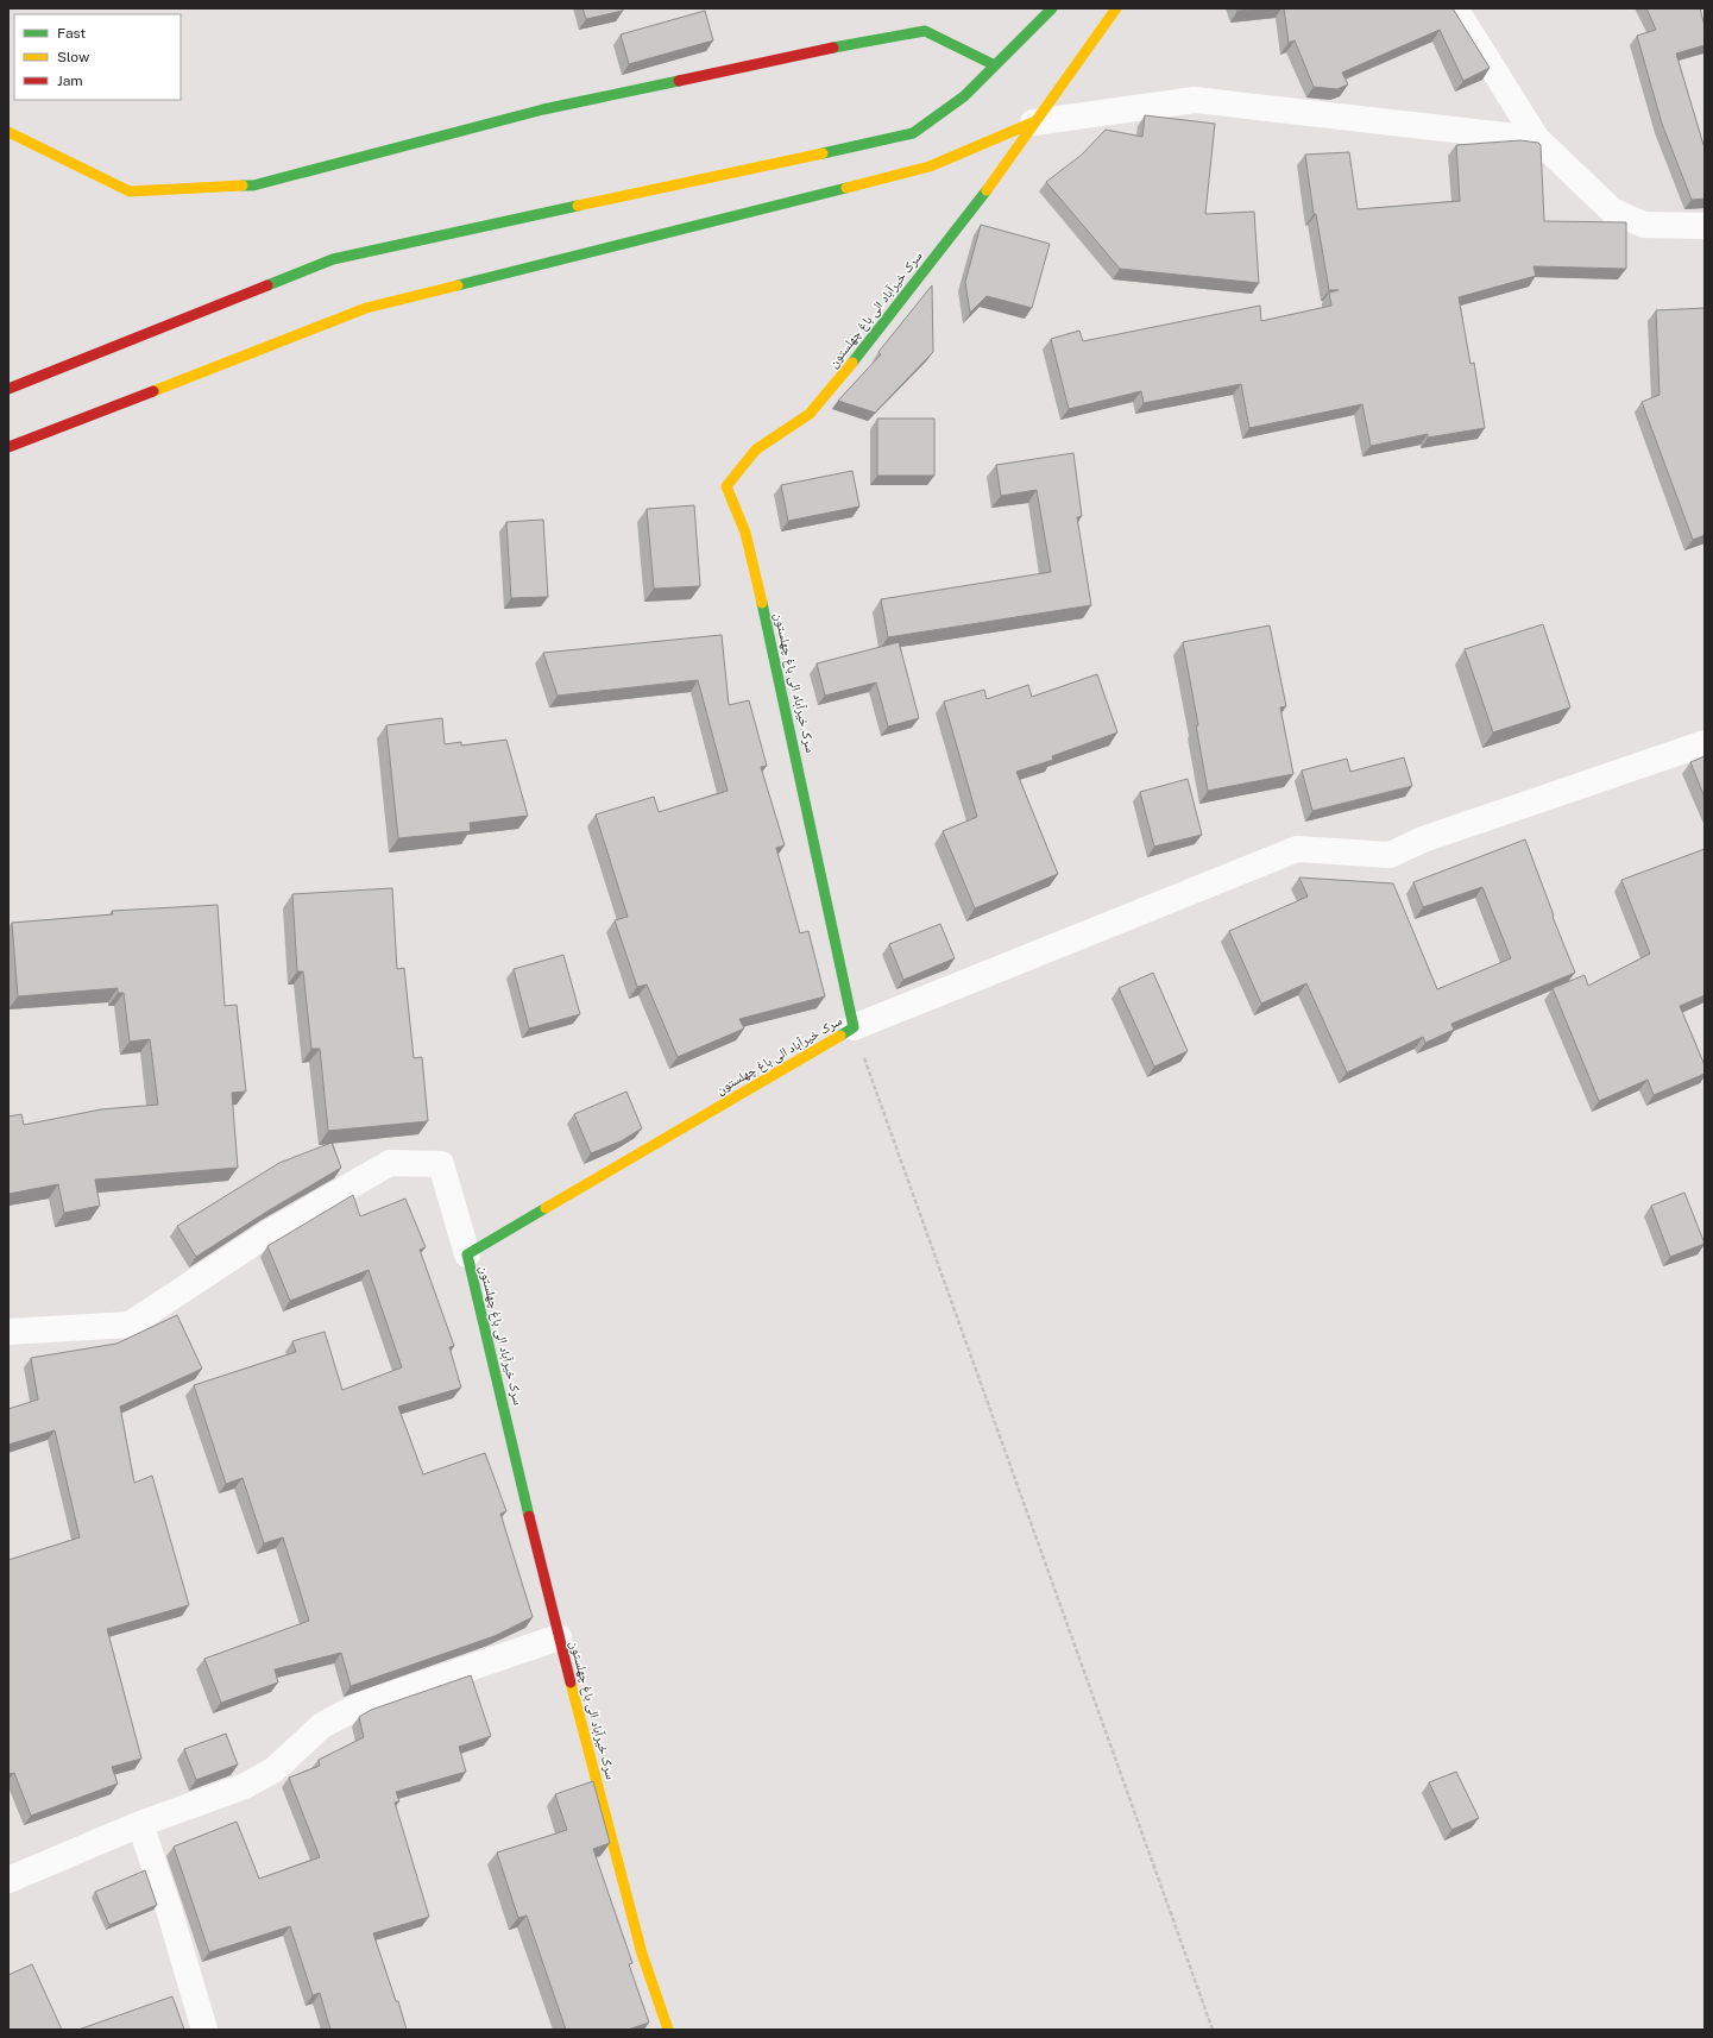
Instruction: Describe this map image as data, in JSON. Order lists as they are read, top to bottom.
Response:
{
  "streets": {
    "street": ["سرک خیرآباد الی باغ چهلستون"]
  },
  "legend": ["Fast", "Slow", "Jam"]
}
